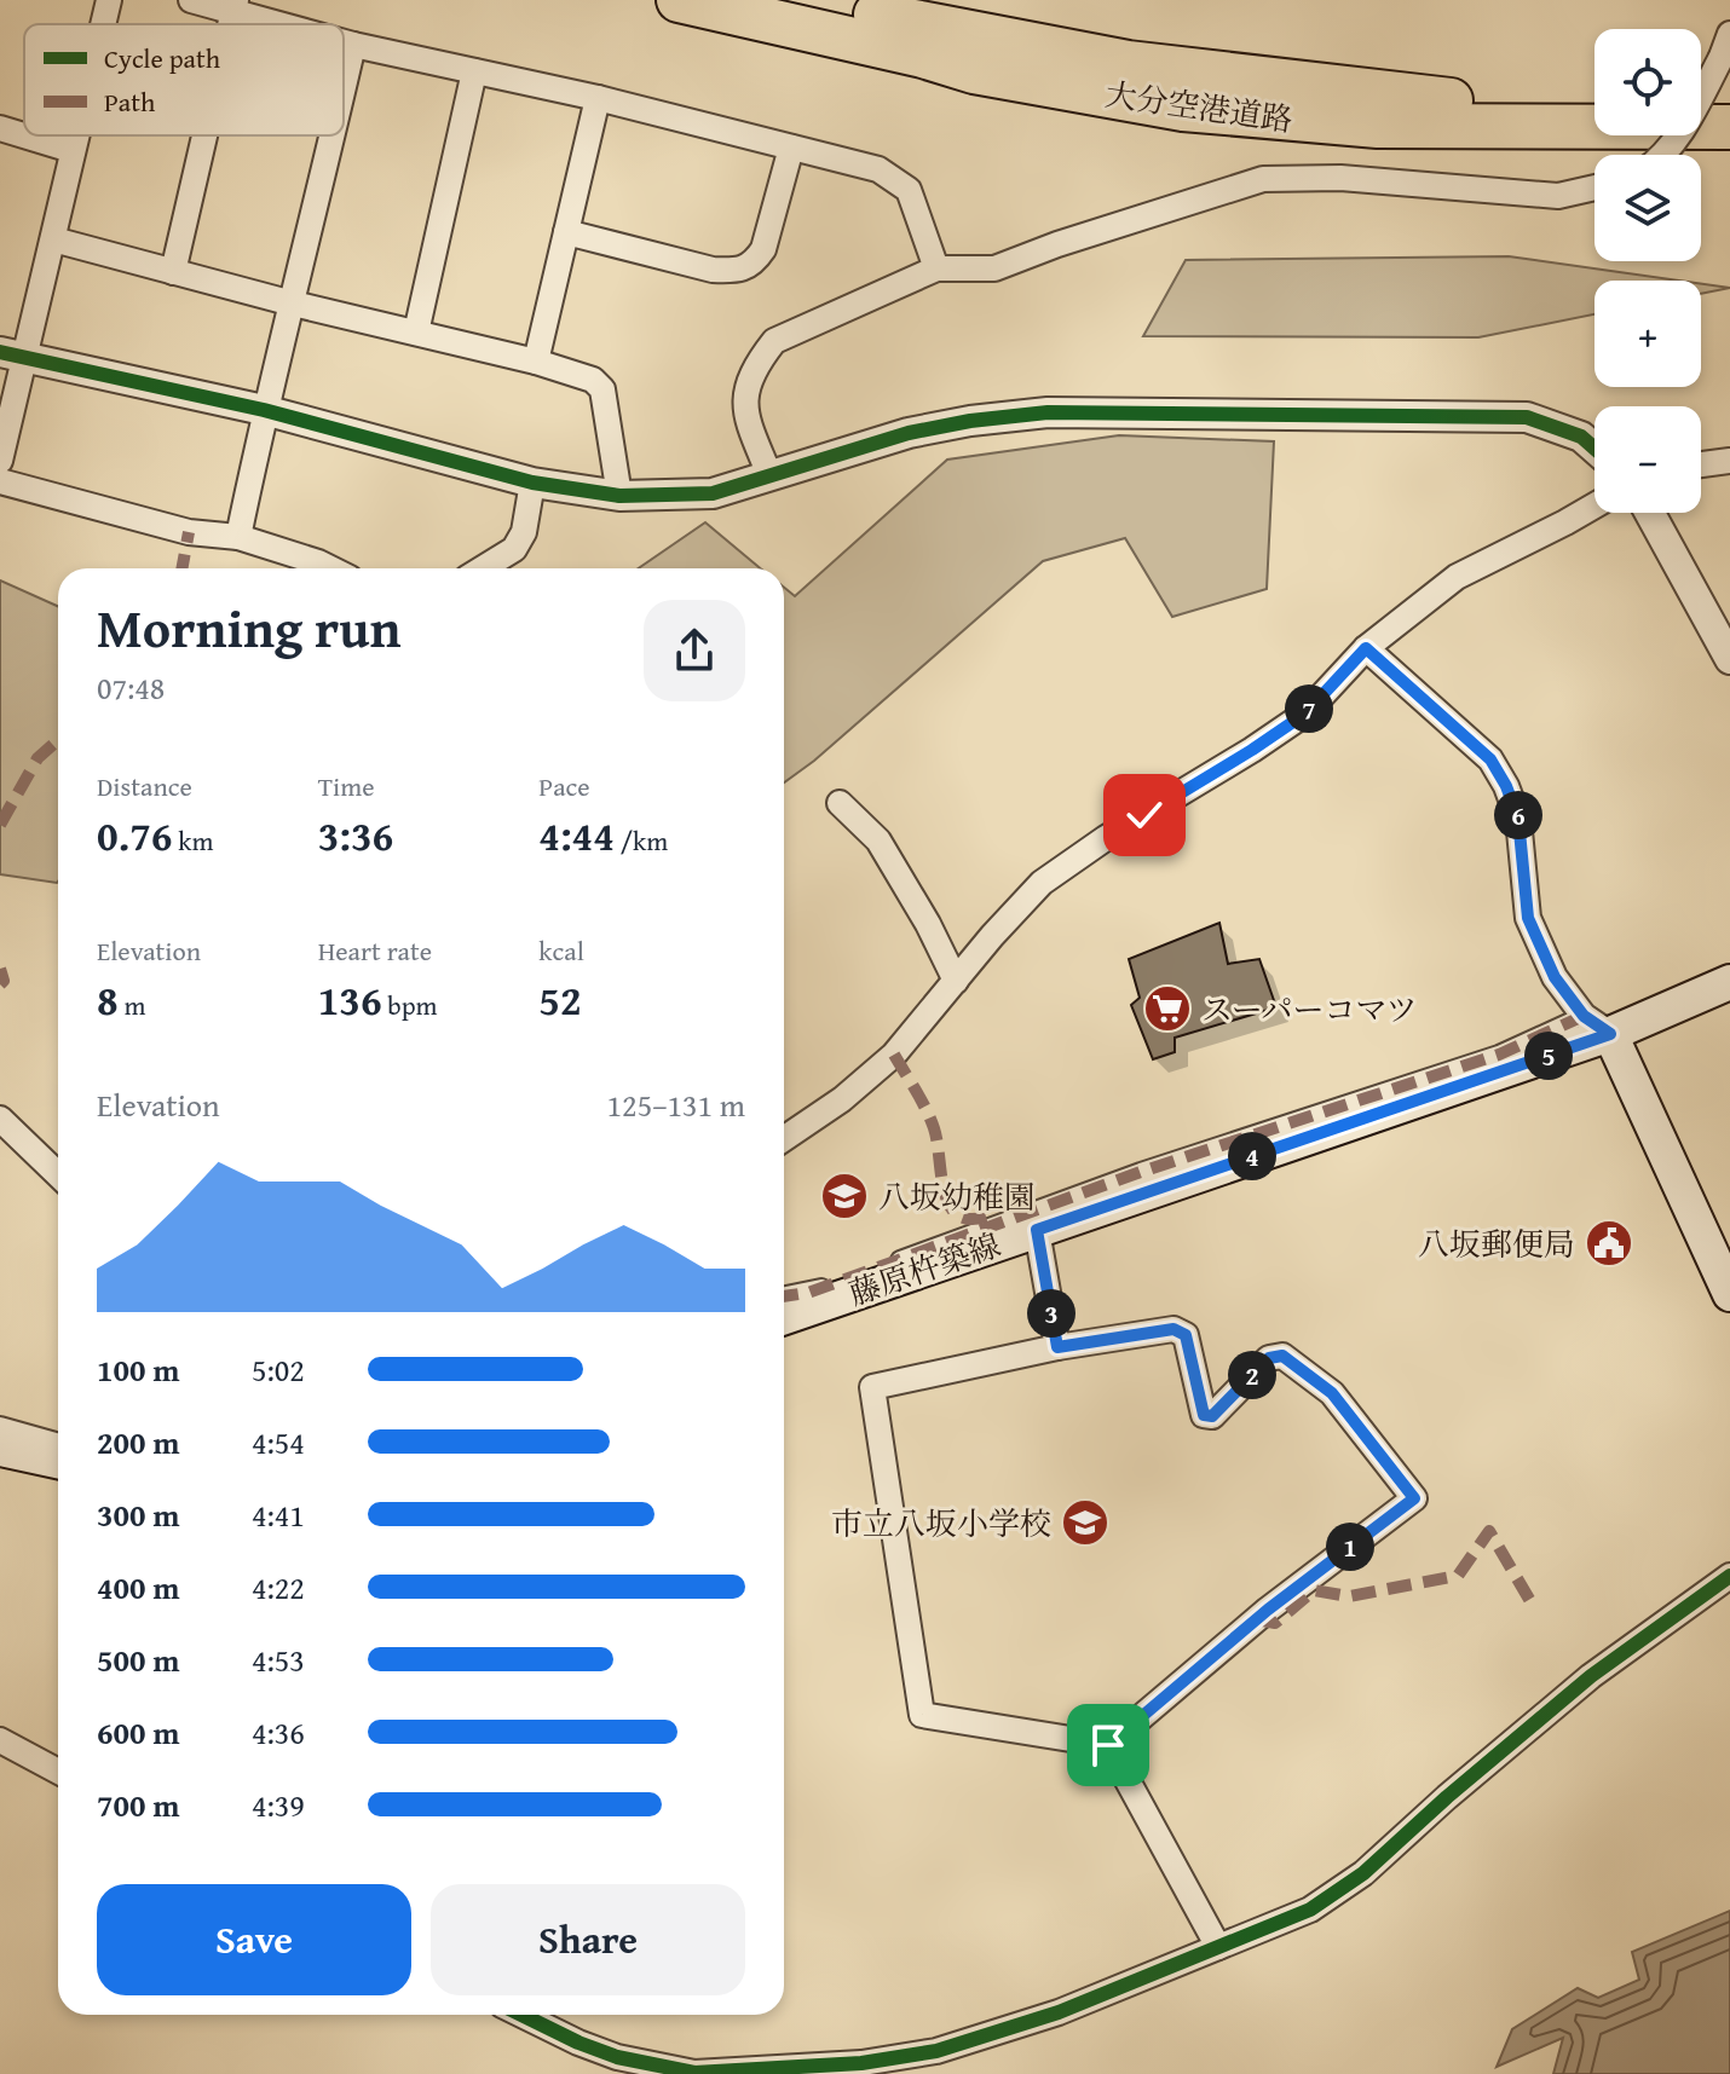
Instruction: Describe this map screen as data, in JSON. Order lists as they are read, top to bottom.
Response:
{
  "streets": {
    "highway": ["大分空港道路"],
    "main road": ["藤原杵築線"]
  },
  "places": {
    "supermarket": ["スーパーコマツ"],
    "school or university": ["八坂幼稚園", "市立八坂小学校"],
    "public building": ["八坂郵便局"]
  },
  "legend": ["Cycle path", "Path"],
  "page": {
    "map_buttons": ["+", "−"],
    "heading": ["Morning run", "07:48"],
    "pins": [
      "7",
      "6",
      "5",
      "4",
      "3",
      "2",
      "1"
    ],
    "stats": [
      ["Distance", "0.76 km"],
      ["Time", "3:36"],
      ["Pace", "4:44 /km"],
      ["Elevation", "8 m"],
      ["Heart rate", "136 bpm"],
      ["kcal", "52"]
    ],
    "chart": ["Elevation", "125–131 m"],
    "list": [
      {
        "name": "100 m",
        "note": "5:02"
      },
      {
        "name": "200 m",
        "note": "4:54"
      },
      {
        "name": "300 m",
        "note": "4:41"
      },
      {
        "name": "400 m",
        "note": "4:22"
      },
      {
        "name": "500 m",
        "note": "4:53"
      },
      {
        "name": "600 m",
        "note": "4:36"
      },
      {
        "name": "700 m",
        "note": "4:39"
      }
    ],
    "buttons": ["Save", "Share"]
  }
}
